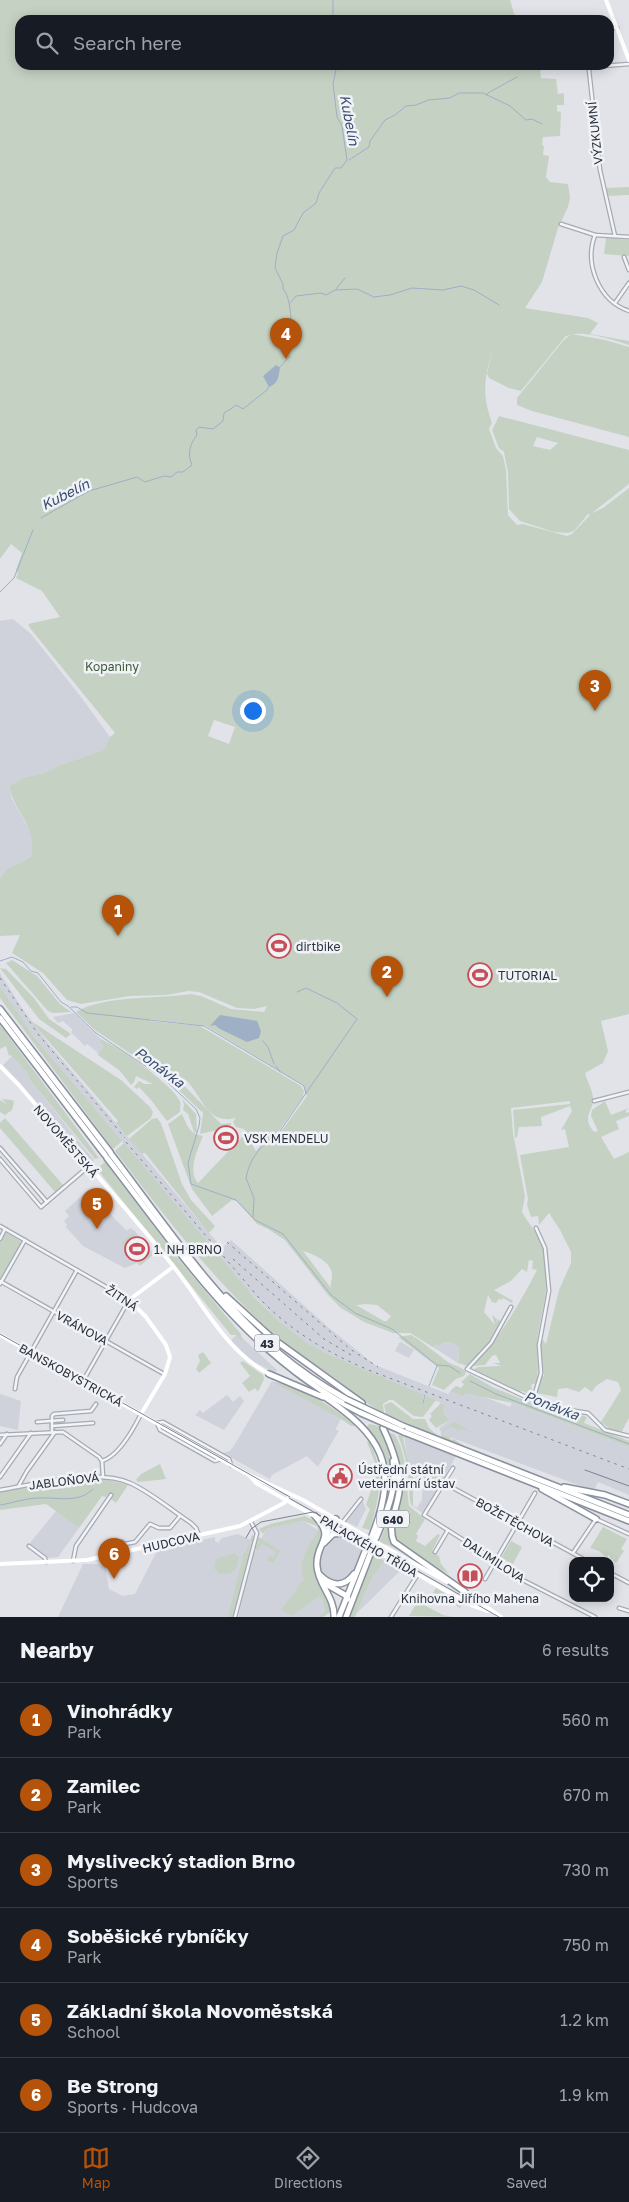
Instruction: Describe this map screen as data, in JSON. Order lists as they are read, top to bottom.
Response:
{
  "streets": {
    "highway": ["43", "640"],
    "street": [
      "VÝZKUMNÍ",
      "NOVOMĚSTSKÁ",
      "ŽITNÁ",
      "VRÁNOVA",
      "BANSKOBYSTRICKÁ",
      "JABLOŇOVÁ",
      "BOŽETĚCHOVA",
      "HUDCOVA",
      "PALACKÉHO TŘÍDA",
      "DALIMILOVA"
    ]
  },
  "crossings": [
    ["ŽITNÁ", "VRÁNOVA"],
    ["ŽITNÁ", "BANSKOBYSTRICKÁ"],
    ["43", "640"],
    ["BANSKOBYSTRICKÁ", "PALACKÉHO TŘÍDA"],
    ["JABLOŇOVÁ", "HUDCOVA"],
    ["640", "PALACKÉHO TŘÍDA"],
    ["BOŽETĚCHOVA", "DALIMILOVA"],
    ["HUDCOVA", "PALACKÉHO TŘÍDA"]
  ],
  "water": ["Kubelín", "Ponávka"],
  "parks": ["Kopaniny"],
  "places": {
    "sports": [
      "dirtbike",
      "TUTORIAL",
      "VSK MENDELU",
      "1. NH BRNO"
    ],
    "public building": ["Ústřední státní veterinární ústav"],
    "library": ["Knihovna Jiřího Mahena"]
  },
  "page": {
    "search": "Search here",
    "pins": [
      "4",
      "3",
      "1",
      "2",
      "5",
      "6"
    ],
    "heading": ["Nearby", "6 results"],
    "list": [
      {
        "mark": "1",
        "name": "Vinohrádky",
        "note": "Park",
        "value": "560 m"
      },
      {
        "mark": "2",
        "name": "Zamilec",
        "note": "Park",
        "value": "670 m"
      },
      {
        "mark": "3",
        "name": "Myslivecký stadion Brno",
        "note": "Sports",
        "value": "730 m"
      },
      {
        "mark": "4",
        "name": "Soběšické rybníčky",
        "note": "Park",
        "value": "750 m"
      },
      {
        "mark": "5",
        "name": "Základní škola Novoměstská",
        "note": "School",
        "value": "1.2 km"
      },
      {
        "mark": "6",
        "name": "Be Strong",
        "note": "Sports · Hudcova",
        "value": "1.9 km"
      }
    ],
    "nav": ["Map", "Directions", "Saved"]
  }
}
